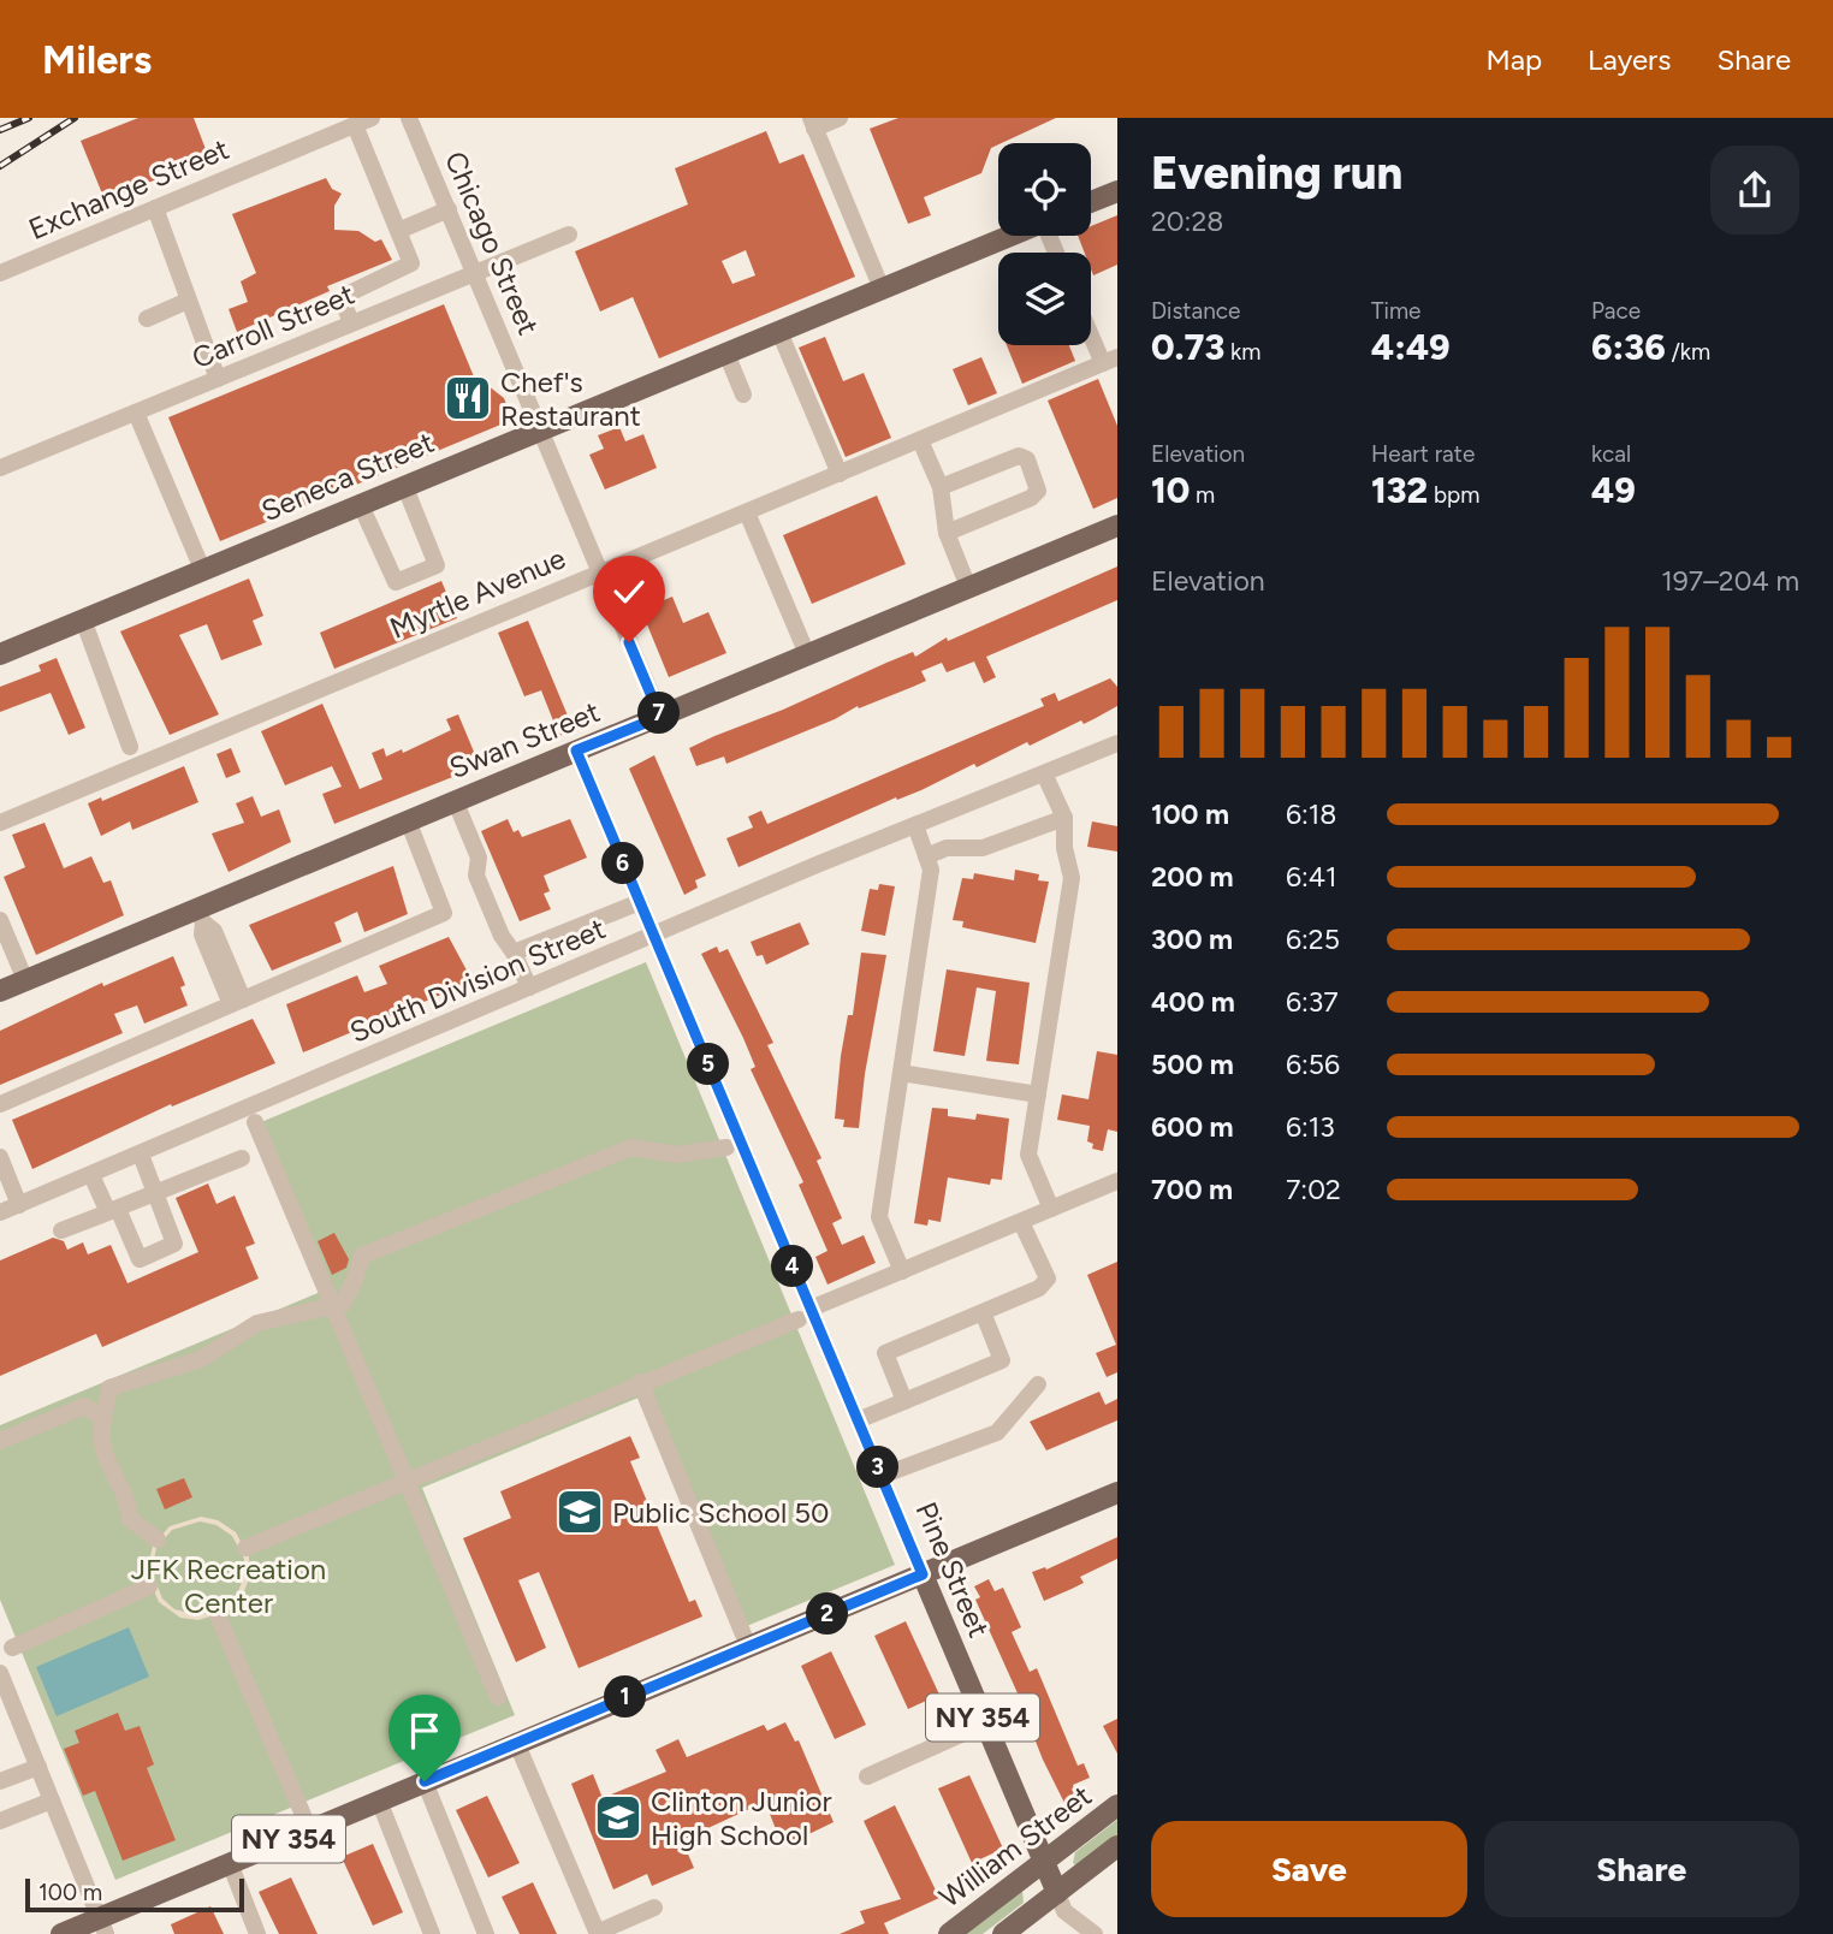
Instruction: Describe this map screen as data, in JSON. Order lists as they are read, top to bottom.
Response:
{
  "streets": {
    "main road": [
      "Seneca Street",
      "Swan Street",
      "Pine Street",
      "NY 354",
      "William Street"
    ],
    "street": [
      "Exchange Street",
      "Chicago Street",
      "Carroll Street",
      "Myrtle Avenue",
      "South Division Street"
    ]
  },
  "crossings": [
    ["Chicago Street", "Carroll Street"],
    ["Chicago Street", "Seneca Street"],
    ["Chicago Street", "Myrtle Avenue"],
    ["Chicago Street", "Swan Street"],
    ["Swan Street", "Pine Street"],
    ["South Division Street", "Pine Street"],
    ["Pine Street", "NY 354"],
    ["Pine Street", "William Street"]
  ],
  "parks": ["JFK Recreation Center"],
  "places": {
    "restaurant": ["Chef's Restaurant"],
    "school or university": ["Public School 50", "Clinton Junior High School"]
  },
  "scale_bar": "100 m",
  "page": {
    "header": "Milers",
    "nav": ["Map", "Layers", "Share"],
    "heading": ["Evening run", "20:28"],
    "stats": [
      ["Distance", "0.73 km"],
      ["Time", "4:49"],
      ["Pace", "6:36 /km"],
      ["Elevation", "10 m"],
      ["Heart rate", "132 bpm"],
      ["kcal", "49"]
    ],
    "chart": ["Elevation", "197–204 m"],
    "pins": [
      "7",
      "6",
      "5",
      "4",
      "3",
      "2",
      "1"
    ],
    "list": [
      {
        "name": "100 m",
        "note": "6:18"
      },
      {
        "name": "200 m",
        "note": "6:41"
      },
      {
        "name": "300 m",
        "note": "6:25"
      },
      {
        "name": "400 m",
        "note": "6:37"
      },
      {
        "name": "500 m",
        "note": "6:56"
      },
      {
        "name": "600 m",
        "note": "6:13"
      },
      {
        "name": "700 m",
        "note": "7:02"
      }
    ],
    "buttons": ["Save", "Share"],
    "scale": "100 m"
  }
}
